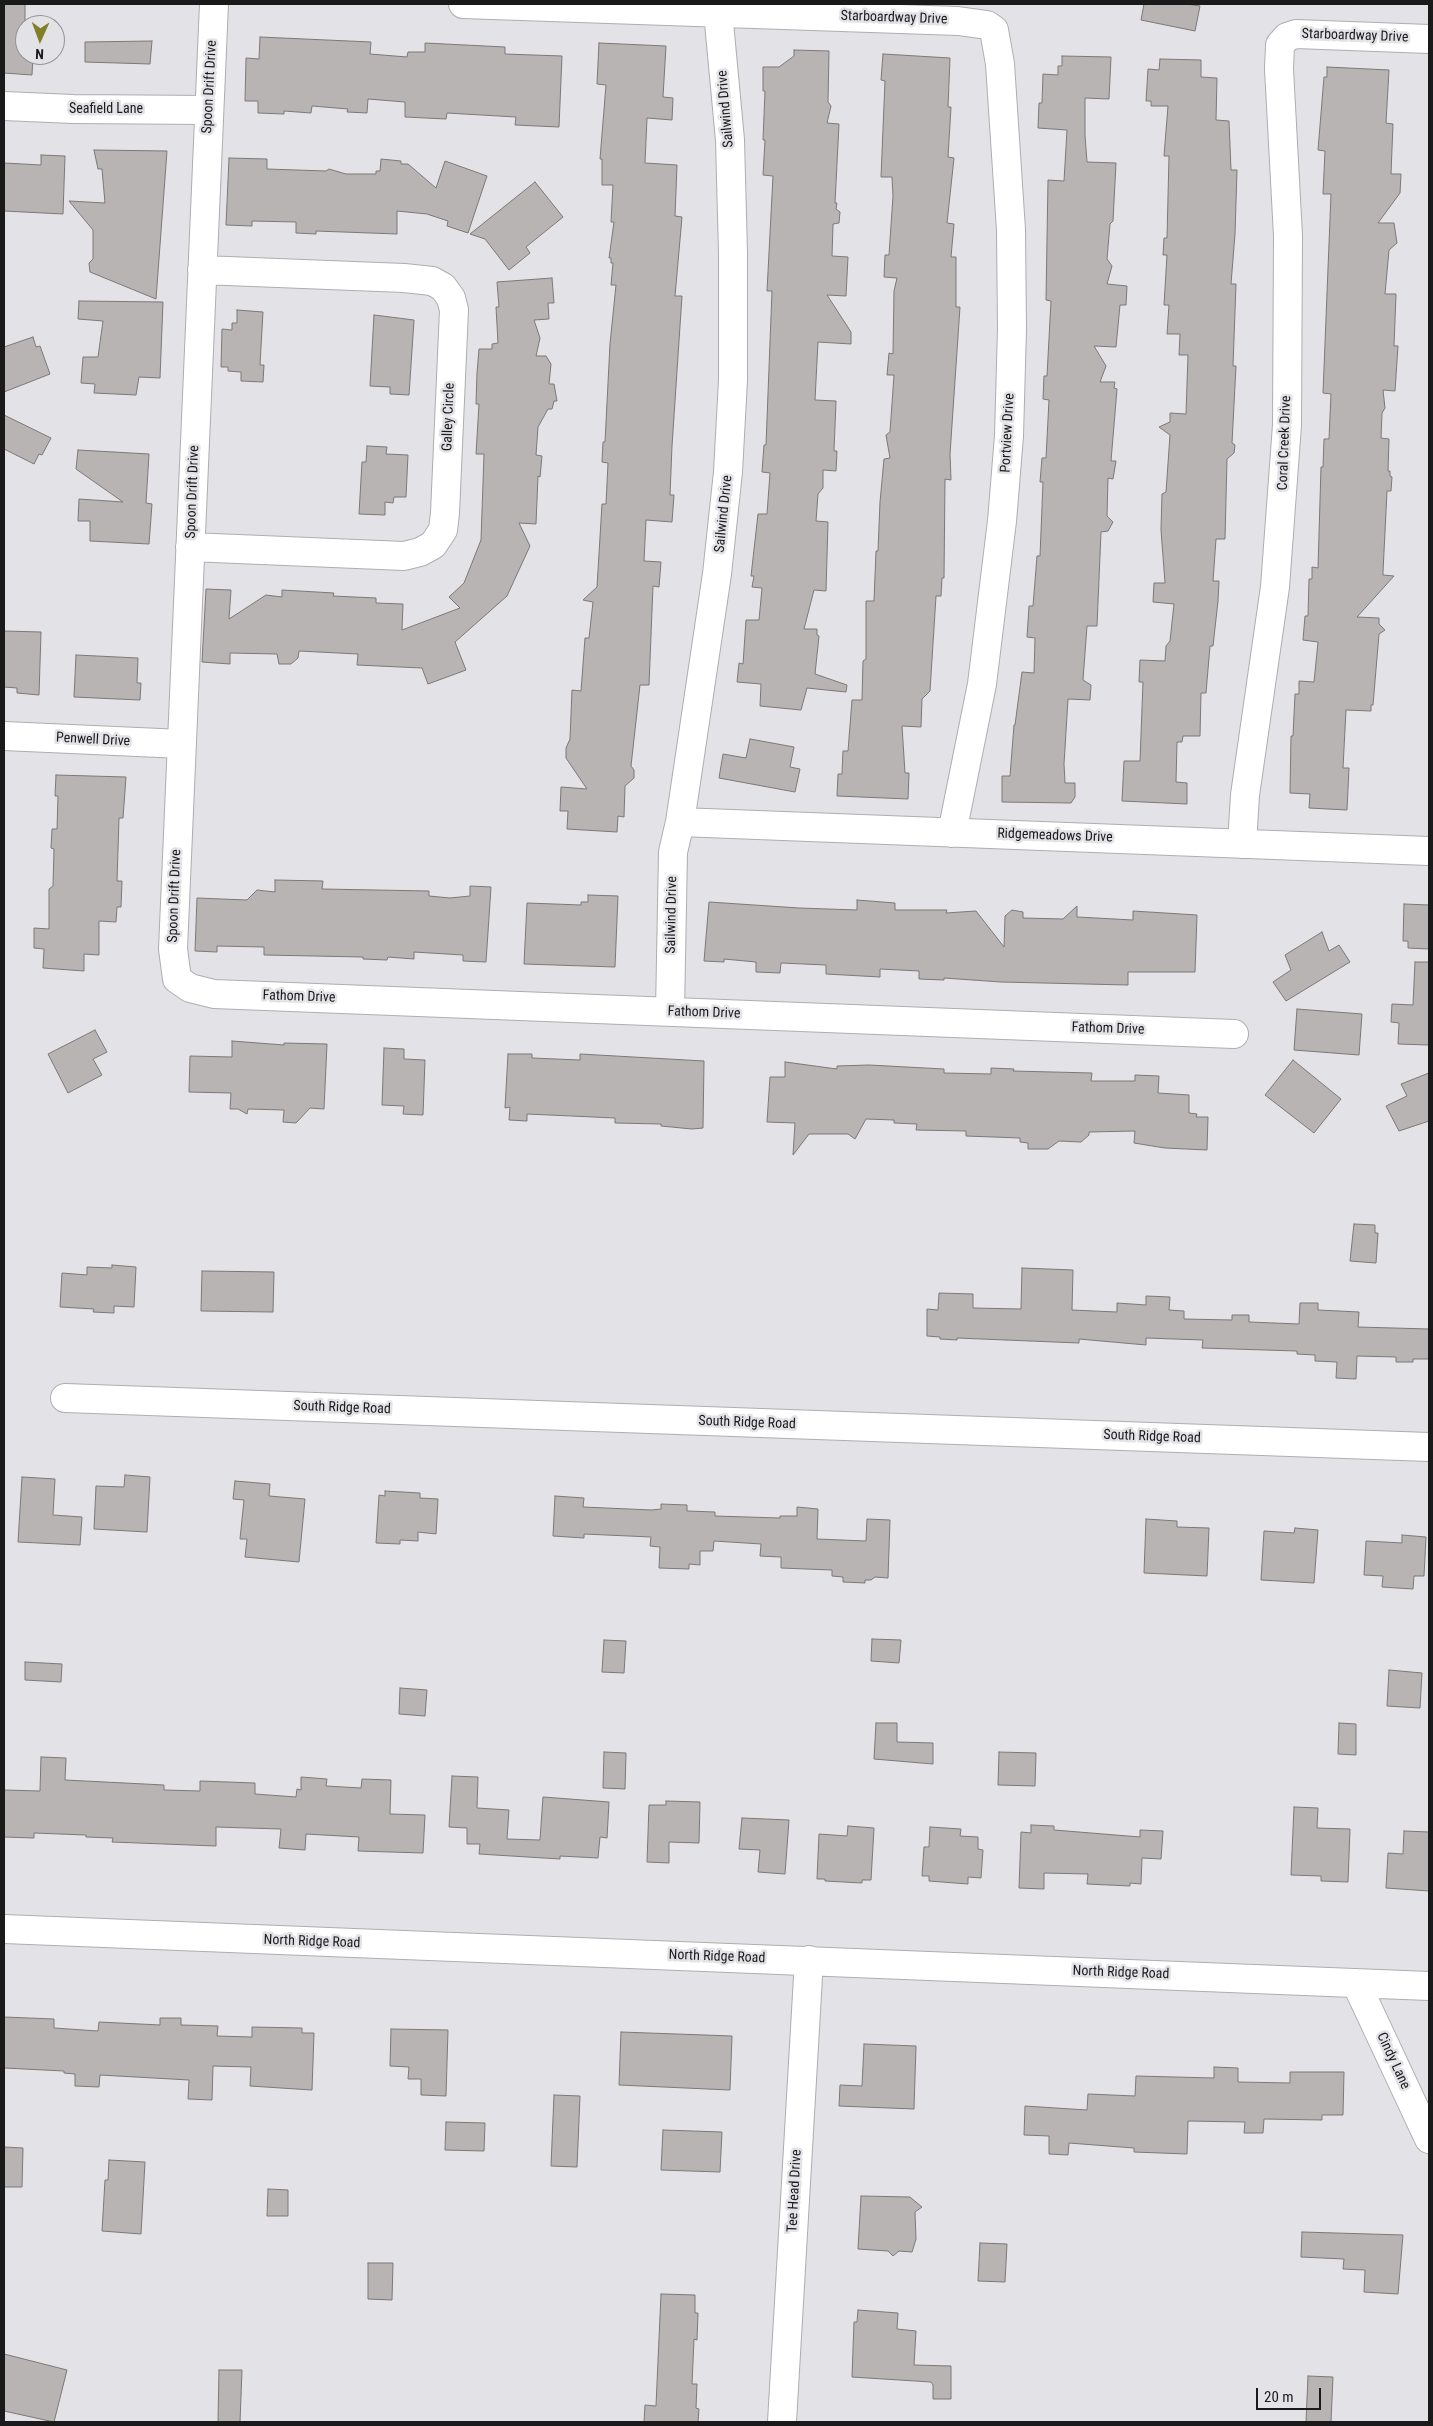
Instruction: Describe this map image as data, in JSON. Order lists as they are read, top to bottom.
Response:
{
  "streets": {
    "street": [
      "Starboardway Drive",
      "Spoon Drift Drive",
      "Seafield Lane",
      "Sailwind Drive",
      "Galley Circle",
      "Portview Drive",
      "Coral Creek Drive",
      "Penwell Drive",
      "Ridgemeadows Drive",
      "Fathom Drive",
      "South Ridge Road",
      "North Ridge Road",
      "Cindy Lane",
      "Tee Head Drive"
    ]
  },
  "crossings": [
    ["Starboardway Drive", "Sailwind Drive"],
    ["Starboardway Drive", "Portview Drive"],
    ["Starboardway Drive", "Coral Creek Drive"],
    ["Spoon Drift Drive", "Seafield Lane"],
    ["Spoon Drift Drive", "Galley Circle"],
    ["Spoon Drift Drive", "Penwell Drive"],
    ["Spoon Drift Drive", "Fathom Drive"],
    ["Sailwind Drive", "Ridgemeadows Drive"],
    ["Sailwind Drive", "Fathom Drive"],
    ["Portview Drive", "Ridgemeadows Drive"],
    ["Coral Creek Drive", "Ridgemeadows Drive"],
    ["North Ridge Road", "Cindy Lane"],
    ["North Ridge Road", "Tee Head Drive"]
  ],
  "scale_bar": "20 m",
  "north": "bottom"
}
